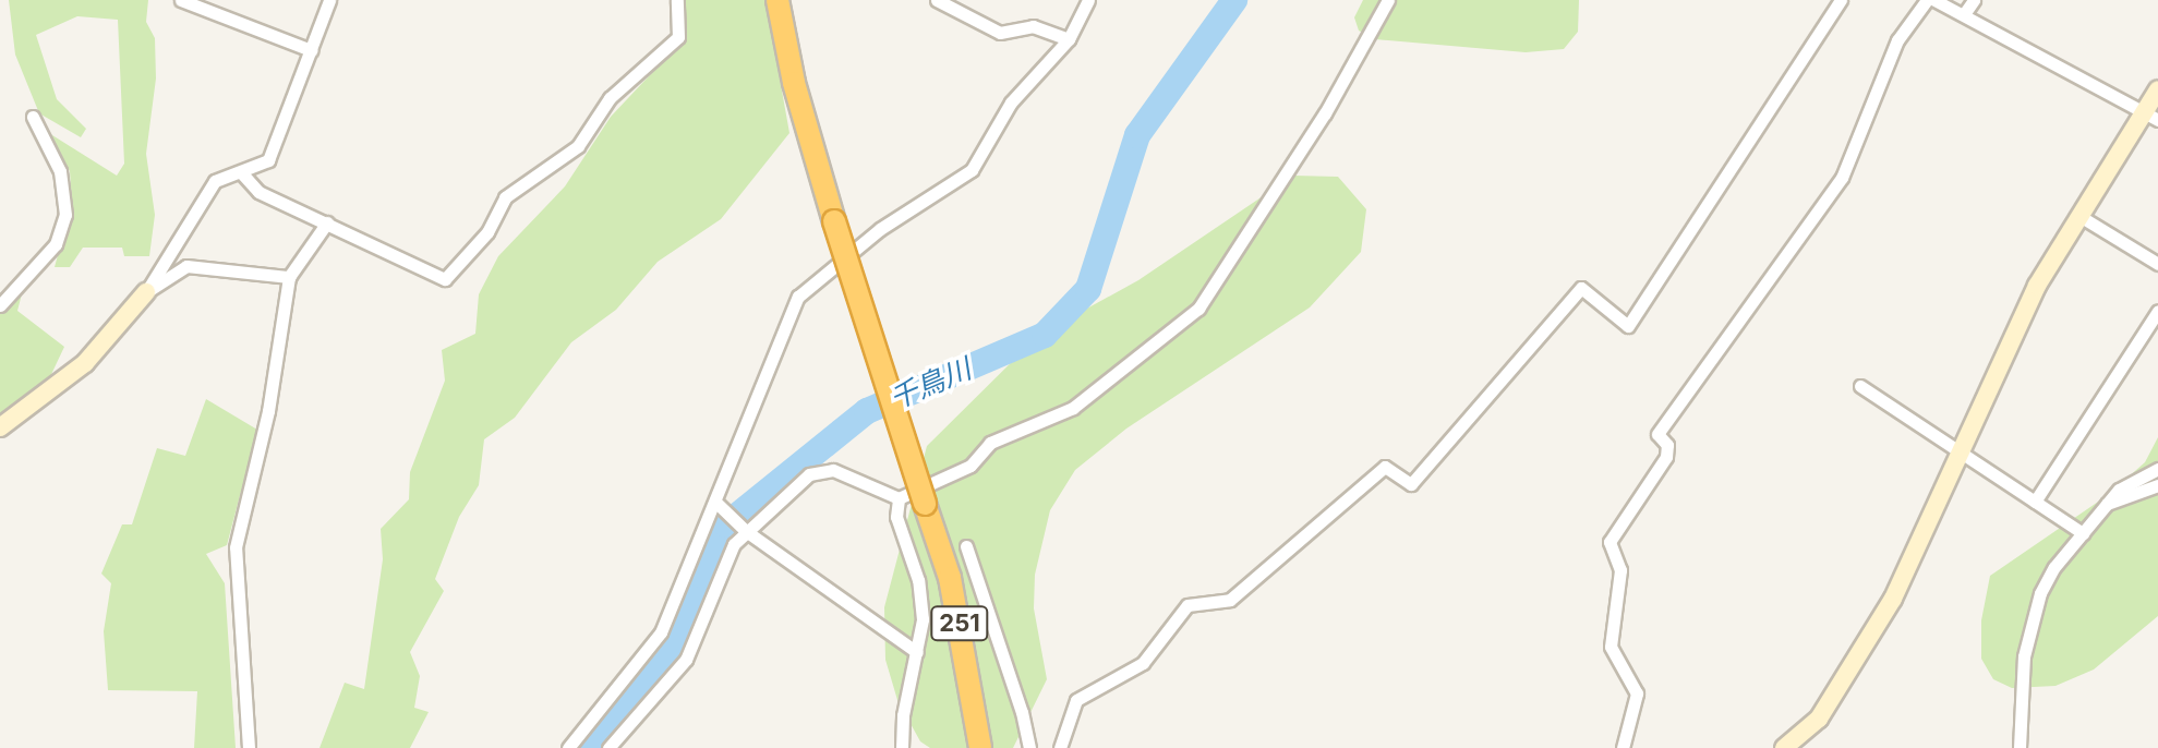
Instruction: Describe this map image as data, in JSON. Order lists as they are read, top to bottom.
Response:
{
  "streets": {
    "highway": ["251"]
  },
  "water": ["千鳥川"]
}
